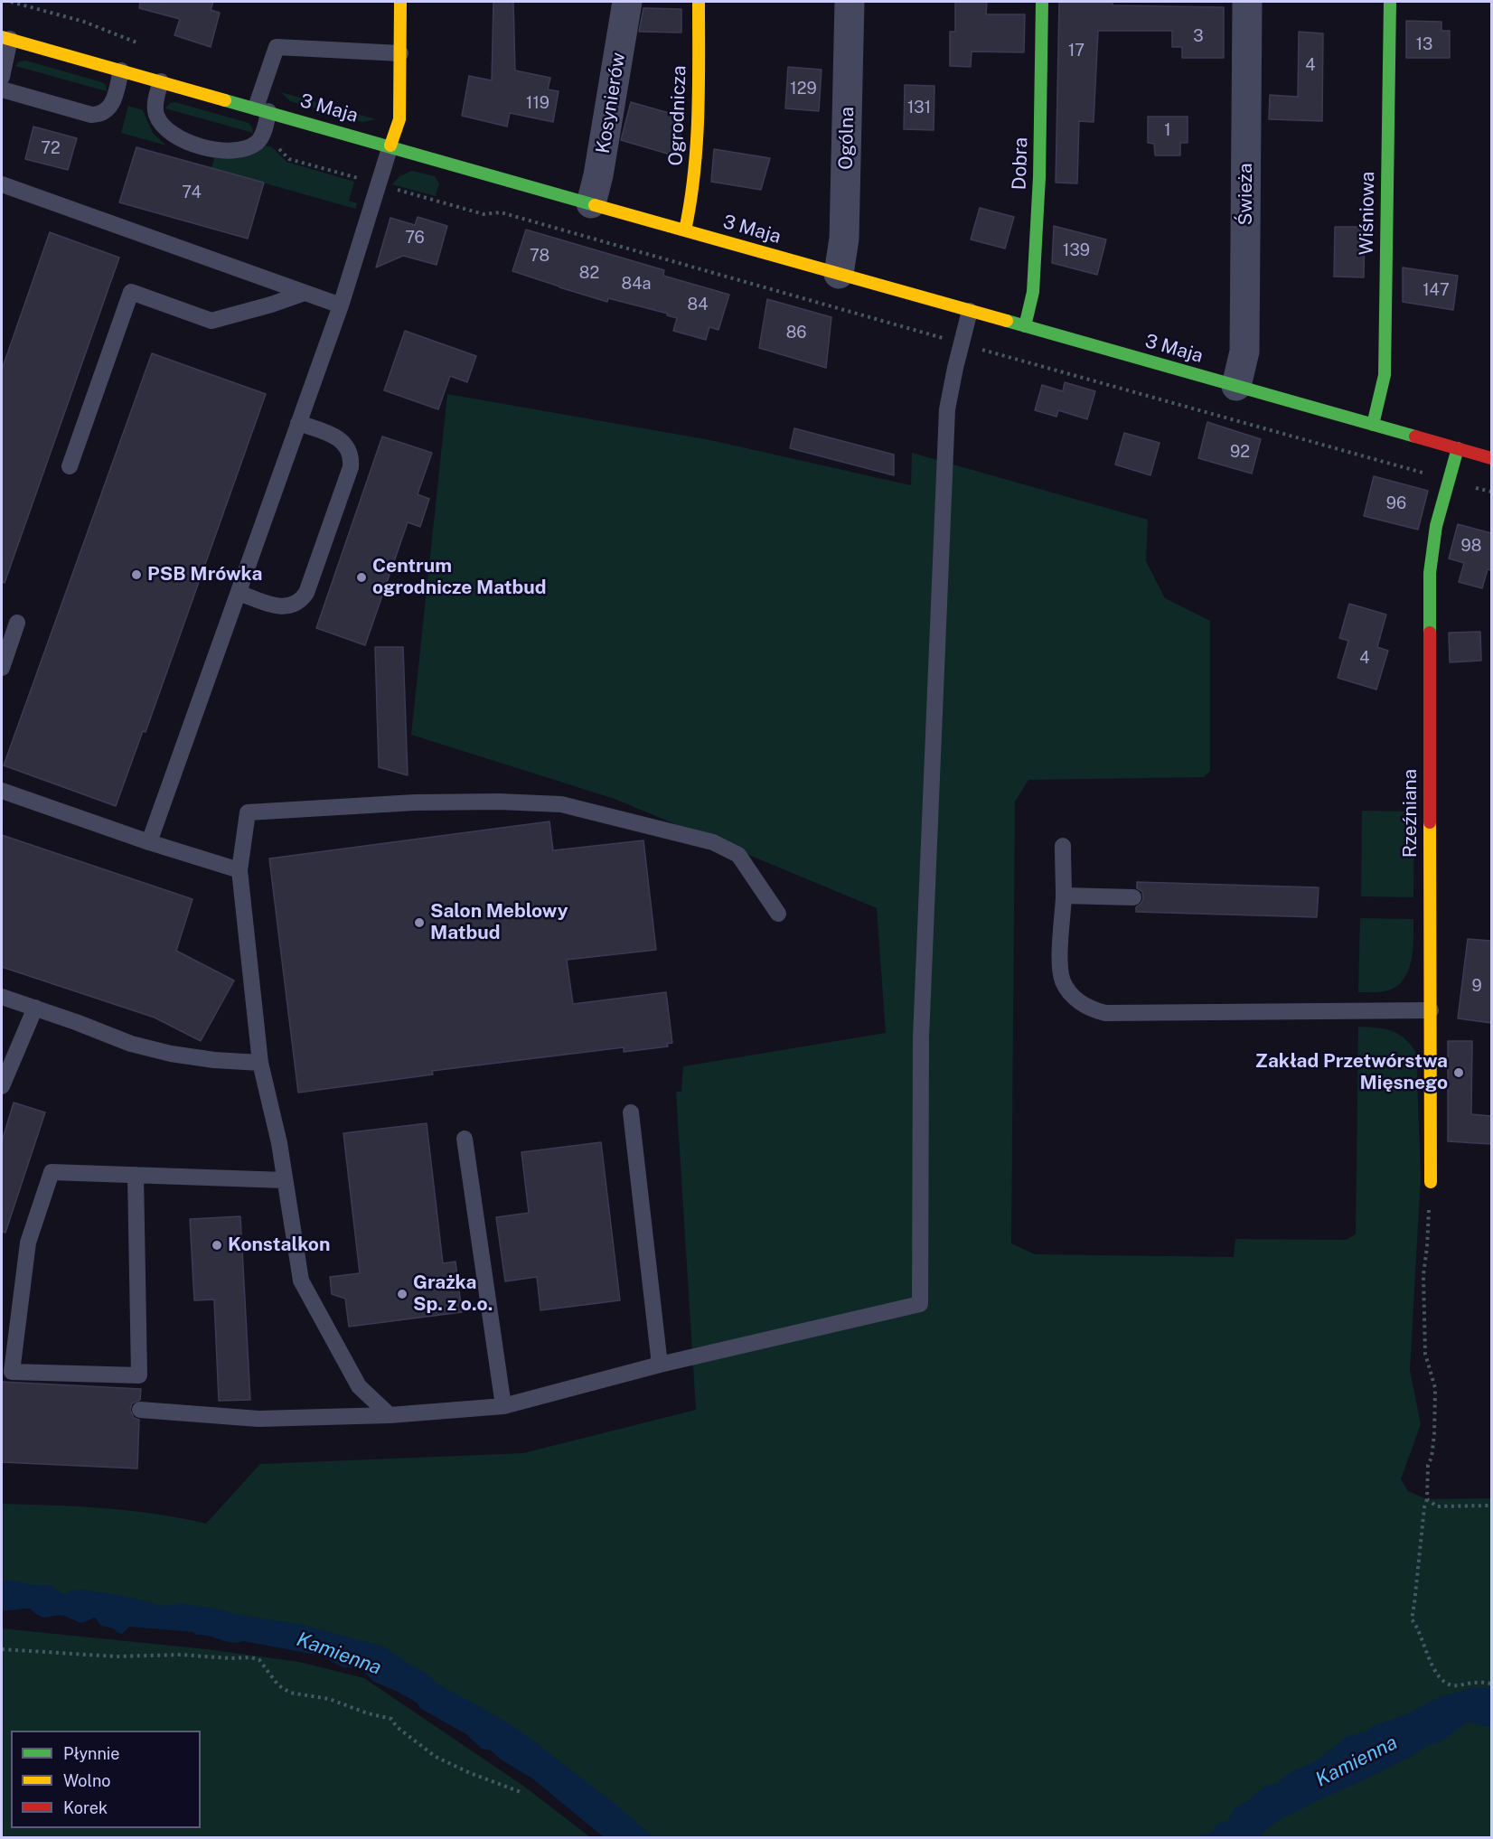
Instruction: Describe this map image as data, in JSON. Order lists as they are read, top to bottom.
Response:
{
  "streets": {
    "street": [
      "Kosynierów",
      "3 Maja",
      "Ogrodnicza",
      "Ogólna",
      "Dobra",
      "Świeża",
      "Wiśniowa",
      "Rzeźniana"
    ]
  },
  "crossings": [
    ["Kosynierów", "3 Maja"],
    ["3 Maja", "Ogrodnicza"],
    ["3 Maja", "Ogólna"],
    ["3 Maja", "Dobra"],
    ["3 Maja", "Świeża"],
    ["3 Maja", "Wiśniowa"],
    ["3 Maja", "Rzeźniana"]
  ],
  "water": ["Kamienna"],
  "places": [
    "PSB Mrówka",
    "Centrum ogrodnicze Matbud",
    "Salon Meblowy Matbud",
    "Zakład Przetwórstwa Mięsnego",
    "Konstalkon",
    "Grażka Sp. z o.o."
  ],
  "house_numbers": [
    "3",
    "13",
    "17",
    "4",
    "129",
    "119",
    "131",
    "1",
    "72",
    "74",
    "76",
    "139",
    "78",
    "82",
    "84a",
    "147",
    "84",
    "86",
    "92",
    "96",
    "98",
    "4",
    "9"
  ],
  "legend": ["Płynnie", "Wolno", "Korek"]
}
